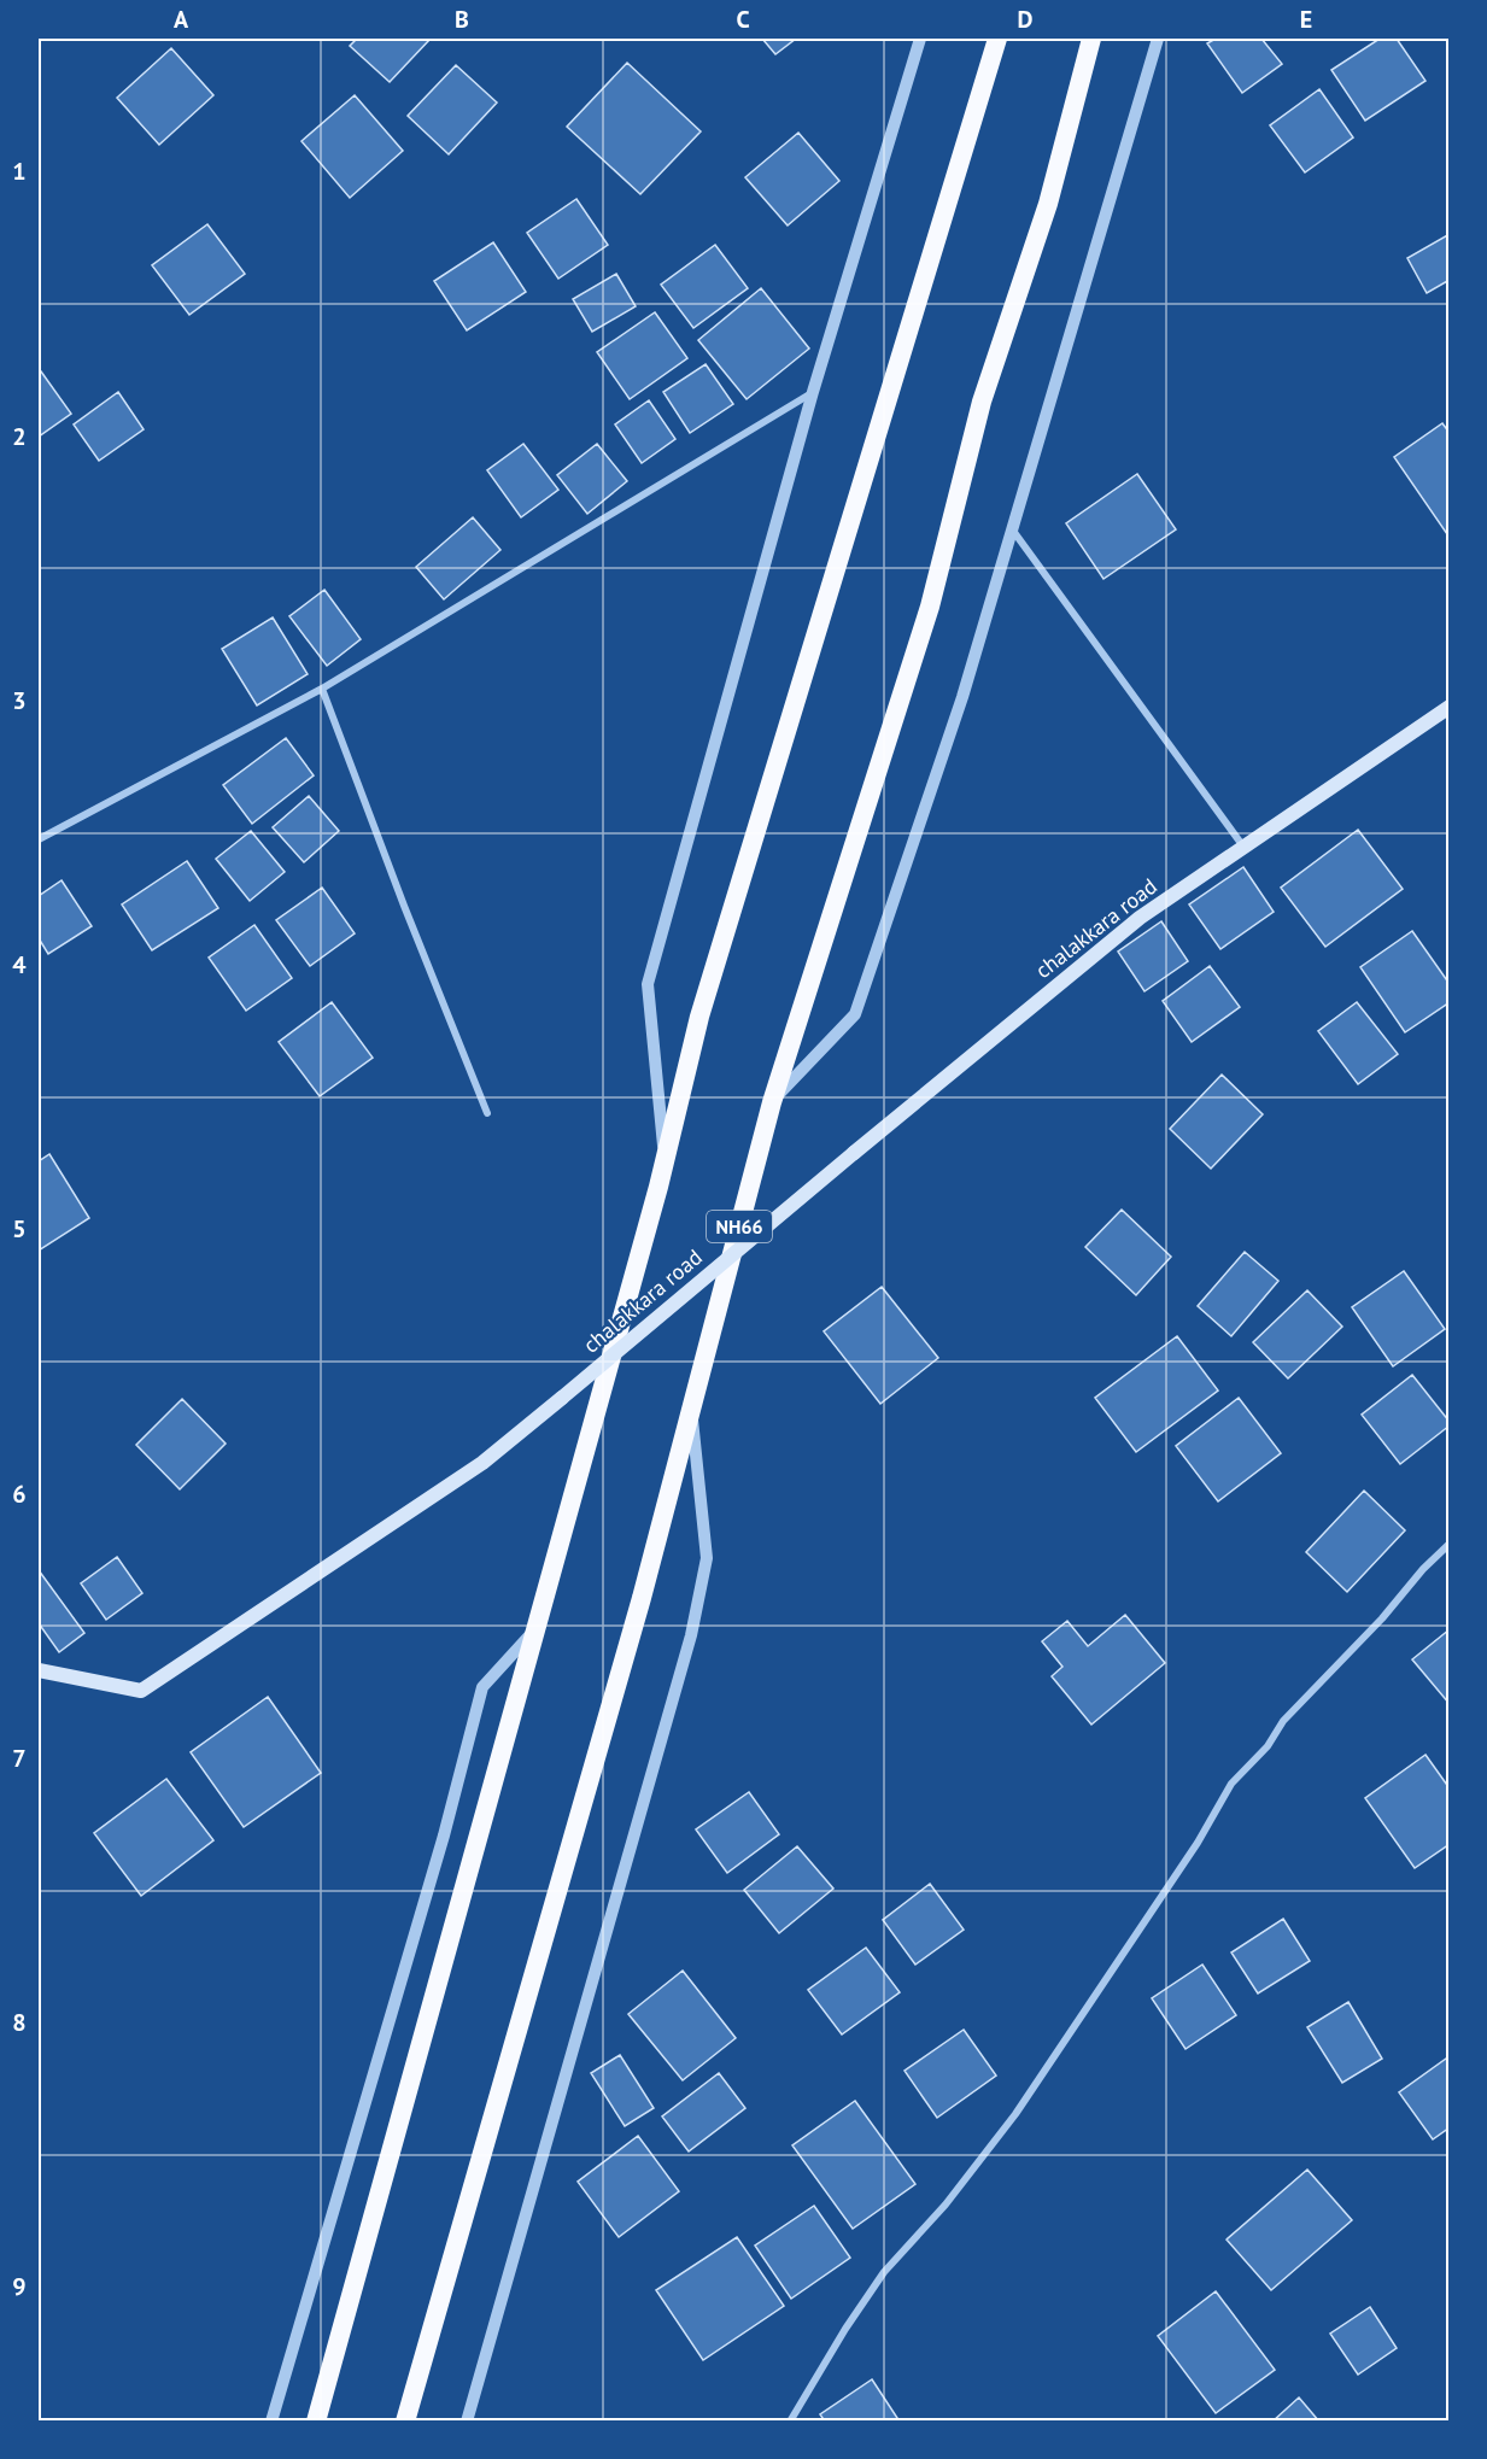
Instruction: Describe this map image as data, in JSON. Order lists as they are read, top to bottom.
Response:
{
  "streets": {
    "highway": ["NH66"],
    "main road": ["chalakkara road"]
  },
  "grid": {
    "columns": [
      "A",
      "B",
      "C",
      "D",
      "E"
    ],
    "rows": [
      "1",
      "2",
      "3",
      "4",
      "5",
      "6",
      "7",
      "8",
      "9"
    ]
  }
}
